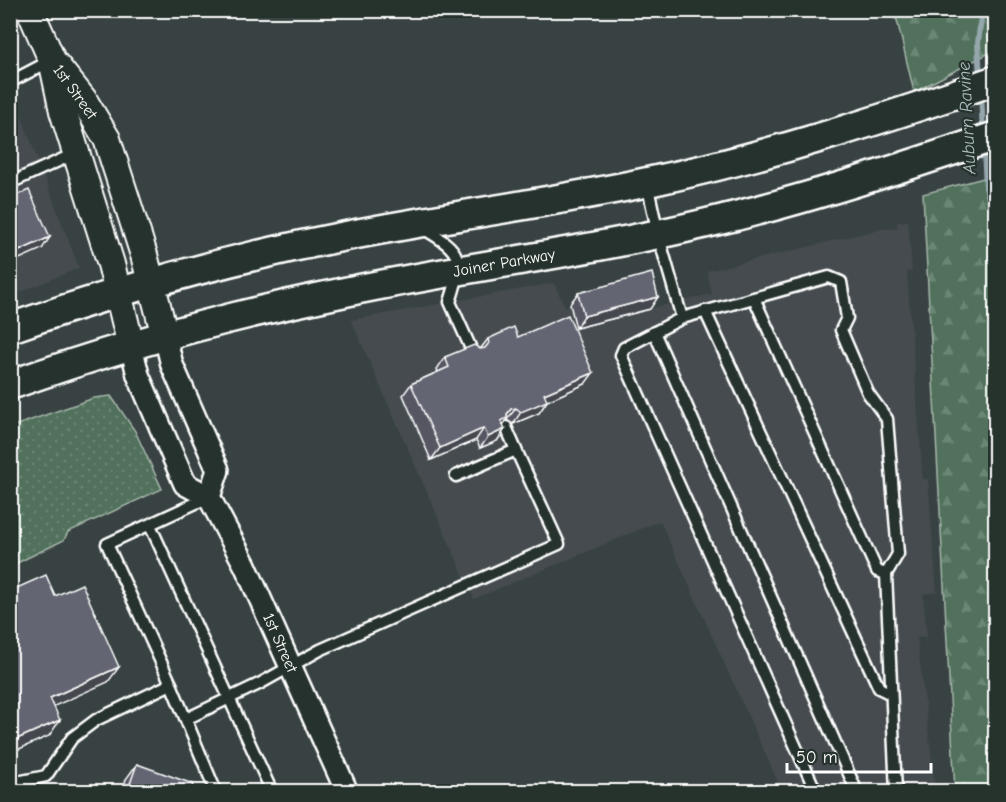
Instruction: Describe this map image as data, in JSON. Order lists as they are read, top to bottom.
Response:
{
  "streets": {
    "main road": ["Joiner Parkway"],
    "street": ["1st Street"]
  },
  "crossings": [
    ["1st Street", "Joiner Parkway"]
  ],
  "water": ["Auburn Ravine"],
  "scale_bar": "50 m"
}
